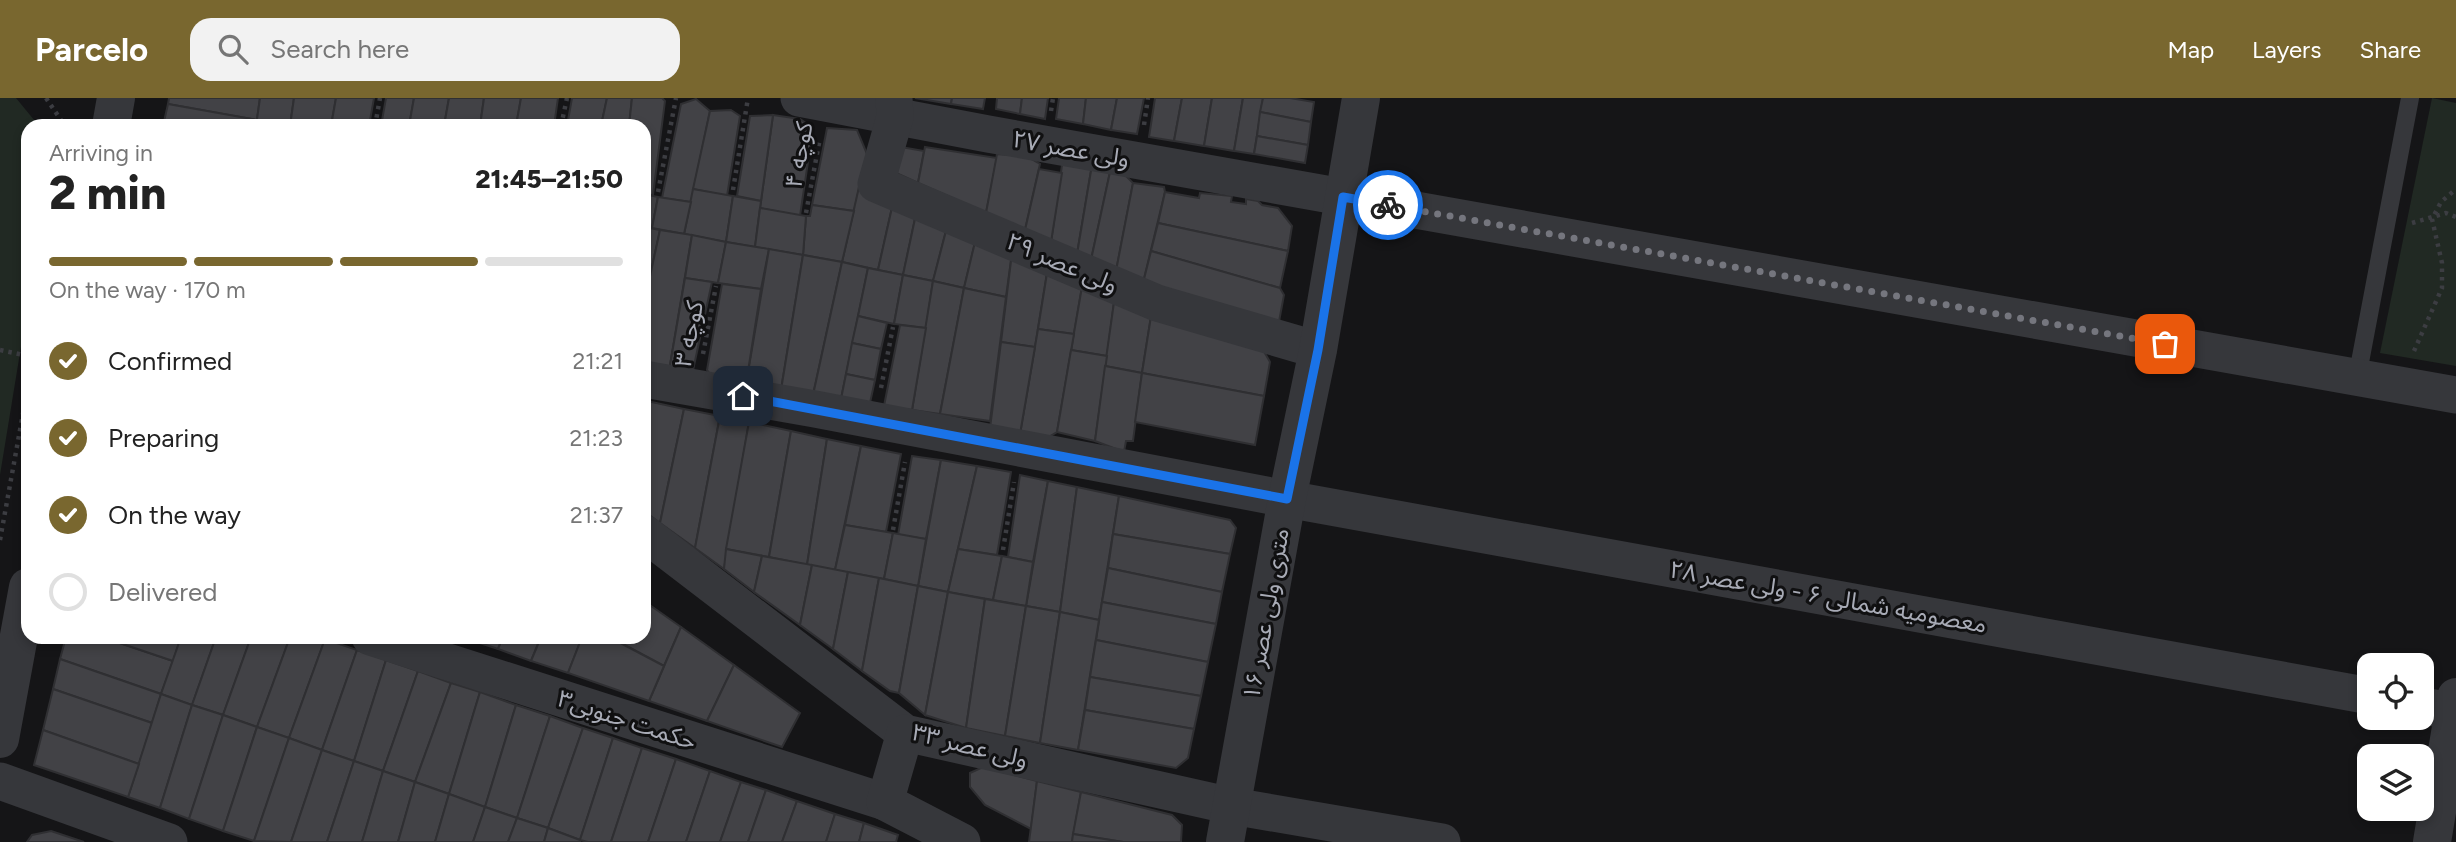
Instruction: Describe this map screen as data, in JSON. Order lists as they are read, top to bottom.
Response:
{
  "streets": {
    "street": [
      "ولی عصر ۲۷",
      "ولی عصر ۲۹",
      "معصومیه شمالی ۶ - ولی عصر ۲۸",
      "۱۶ متری ولی عصر",
      "حکمت جنوبی۳",
      "ولی عصر ۳۳"
    ],
    "path": ["کوچه ۴", "کوچه ۳"]
  },
  "crossings": [
    ["ولی عصر ۲۷", "کوچه ۴"],
    ["ولی عصر ۲۷", "ولی عصر ۲۹"],
    ["ولی عصر ۲۷", "۱۶ متری ولی عصر"],
    ["ولی عصر ۲۹", "۱۶ متری ولی عصر"],
    ["کوچه ۳", "معصومیه شمالی ۶ - ولی عصر ۲۸"],
    ["معصومیه شمالی ۶ - ولی عصر ۲۸", "۱۶ متری ولی عصر"],
    ["۱۶ متری ولی عصر", "ولی عصر ۳۳"]
  ],
  "page": {
    "header": "Parcelo",
    "search": "Search here",
    "nav": ["Map", "Layers", "Share"],
    "heading": ["2 min", "Arriving in", "21:45–21:50"],
    "bar": "On the way · 170 m",
    "list": [
      ["Confirmed", "21:21"],
      ["Preparing", "21:23"],
      ["On the way", "21:37"],
      "Delivered"
    ]
  }
}
